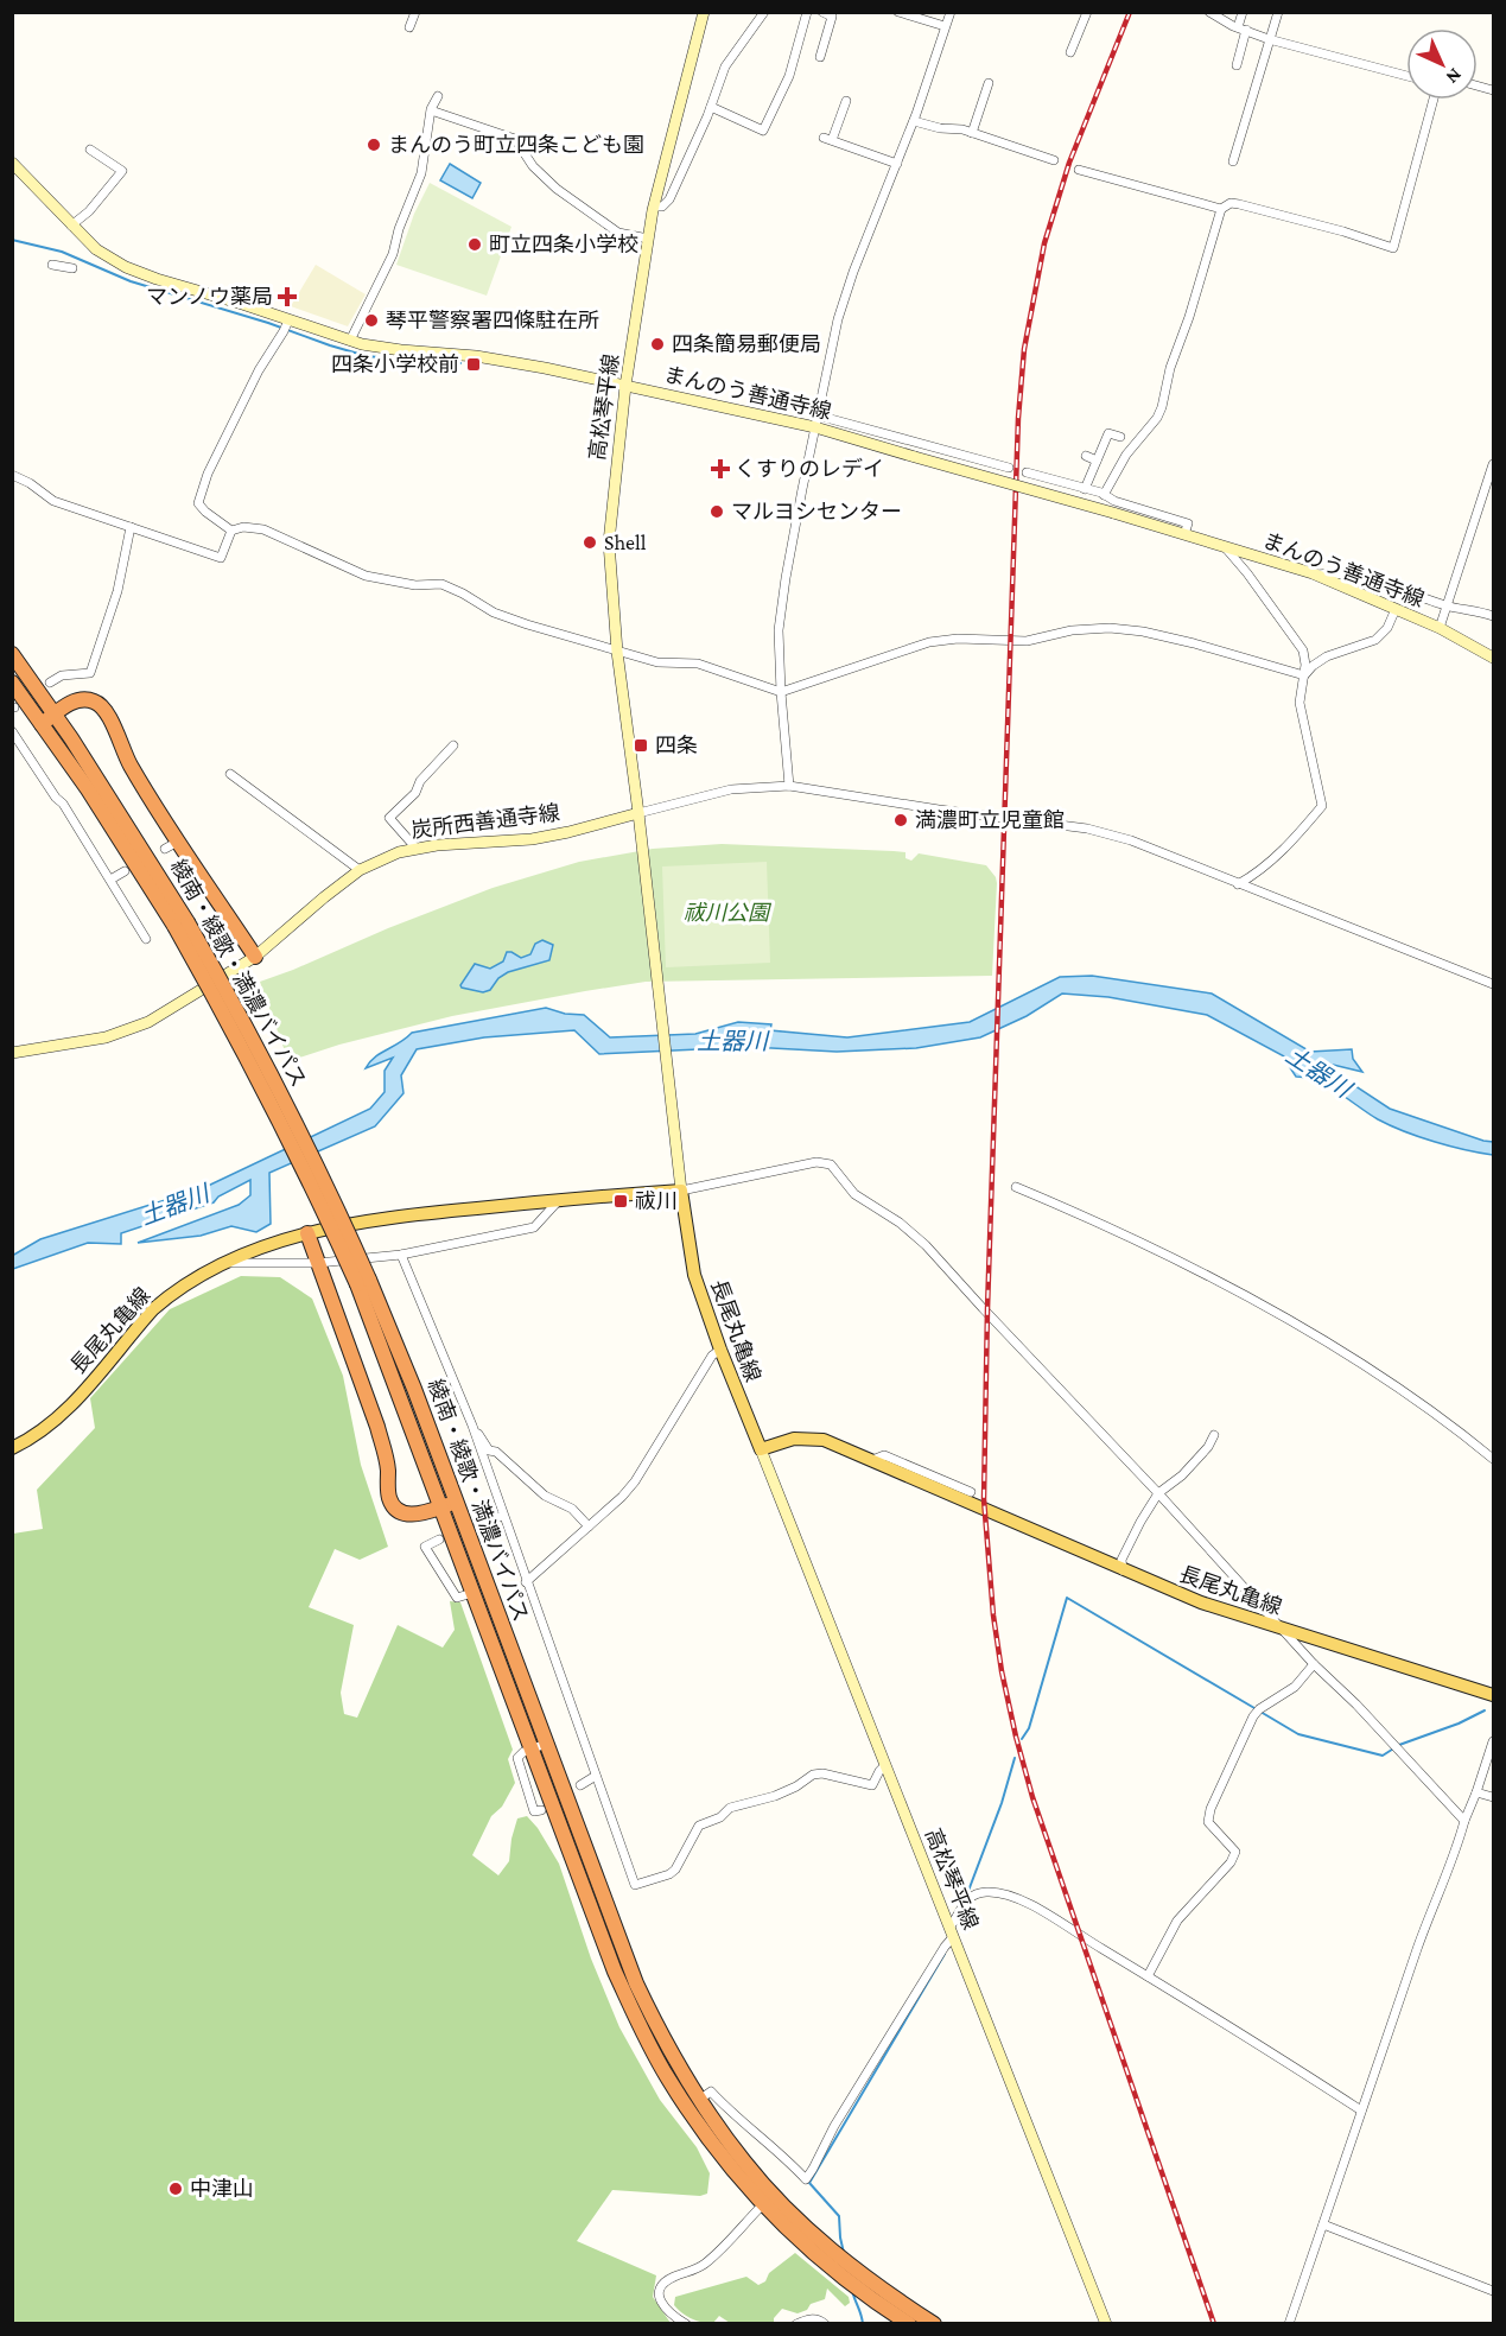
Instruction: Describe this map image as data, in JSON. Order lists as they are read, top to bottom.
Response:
{
  "streets": {
    "highway": ["綾南・綾歌・満濃バイパス"],
    "main road": [
      "まんのう善通寺線",
      "高松琴平線",
      "炭所西善通寺線",
      "長尾丸亀線"
    ]
  },
  "crossings": [
    ["まんのう善通寺線", "高松琴平線"],
    ["高松琴平線", "炭所西善通寺線"],
    ["高松琴平線", "長尾丸亀線"]
  ],
  "water": ["土器川"],
  "parks": ["祓川公園"],
  "places": {
    "other": [
      "まんのう町立四条こども園",
      "町立四条小学校",
      "琴平警察署四條駐在所",
      "四条簡易郵便局",
      "マルヨシセンター",
      "Shell",
      "満濃町立児童館",
      "中津山"
    ],
    "health": ["マンノウ薬局", "くすりのレデイ"],
    "transit": ["四条小学校前", "四条", "祓川"]
  },
  "north": "bottom right"
}
